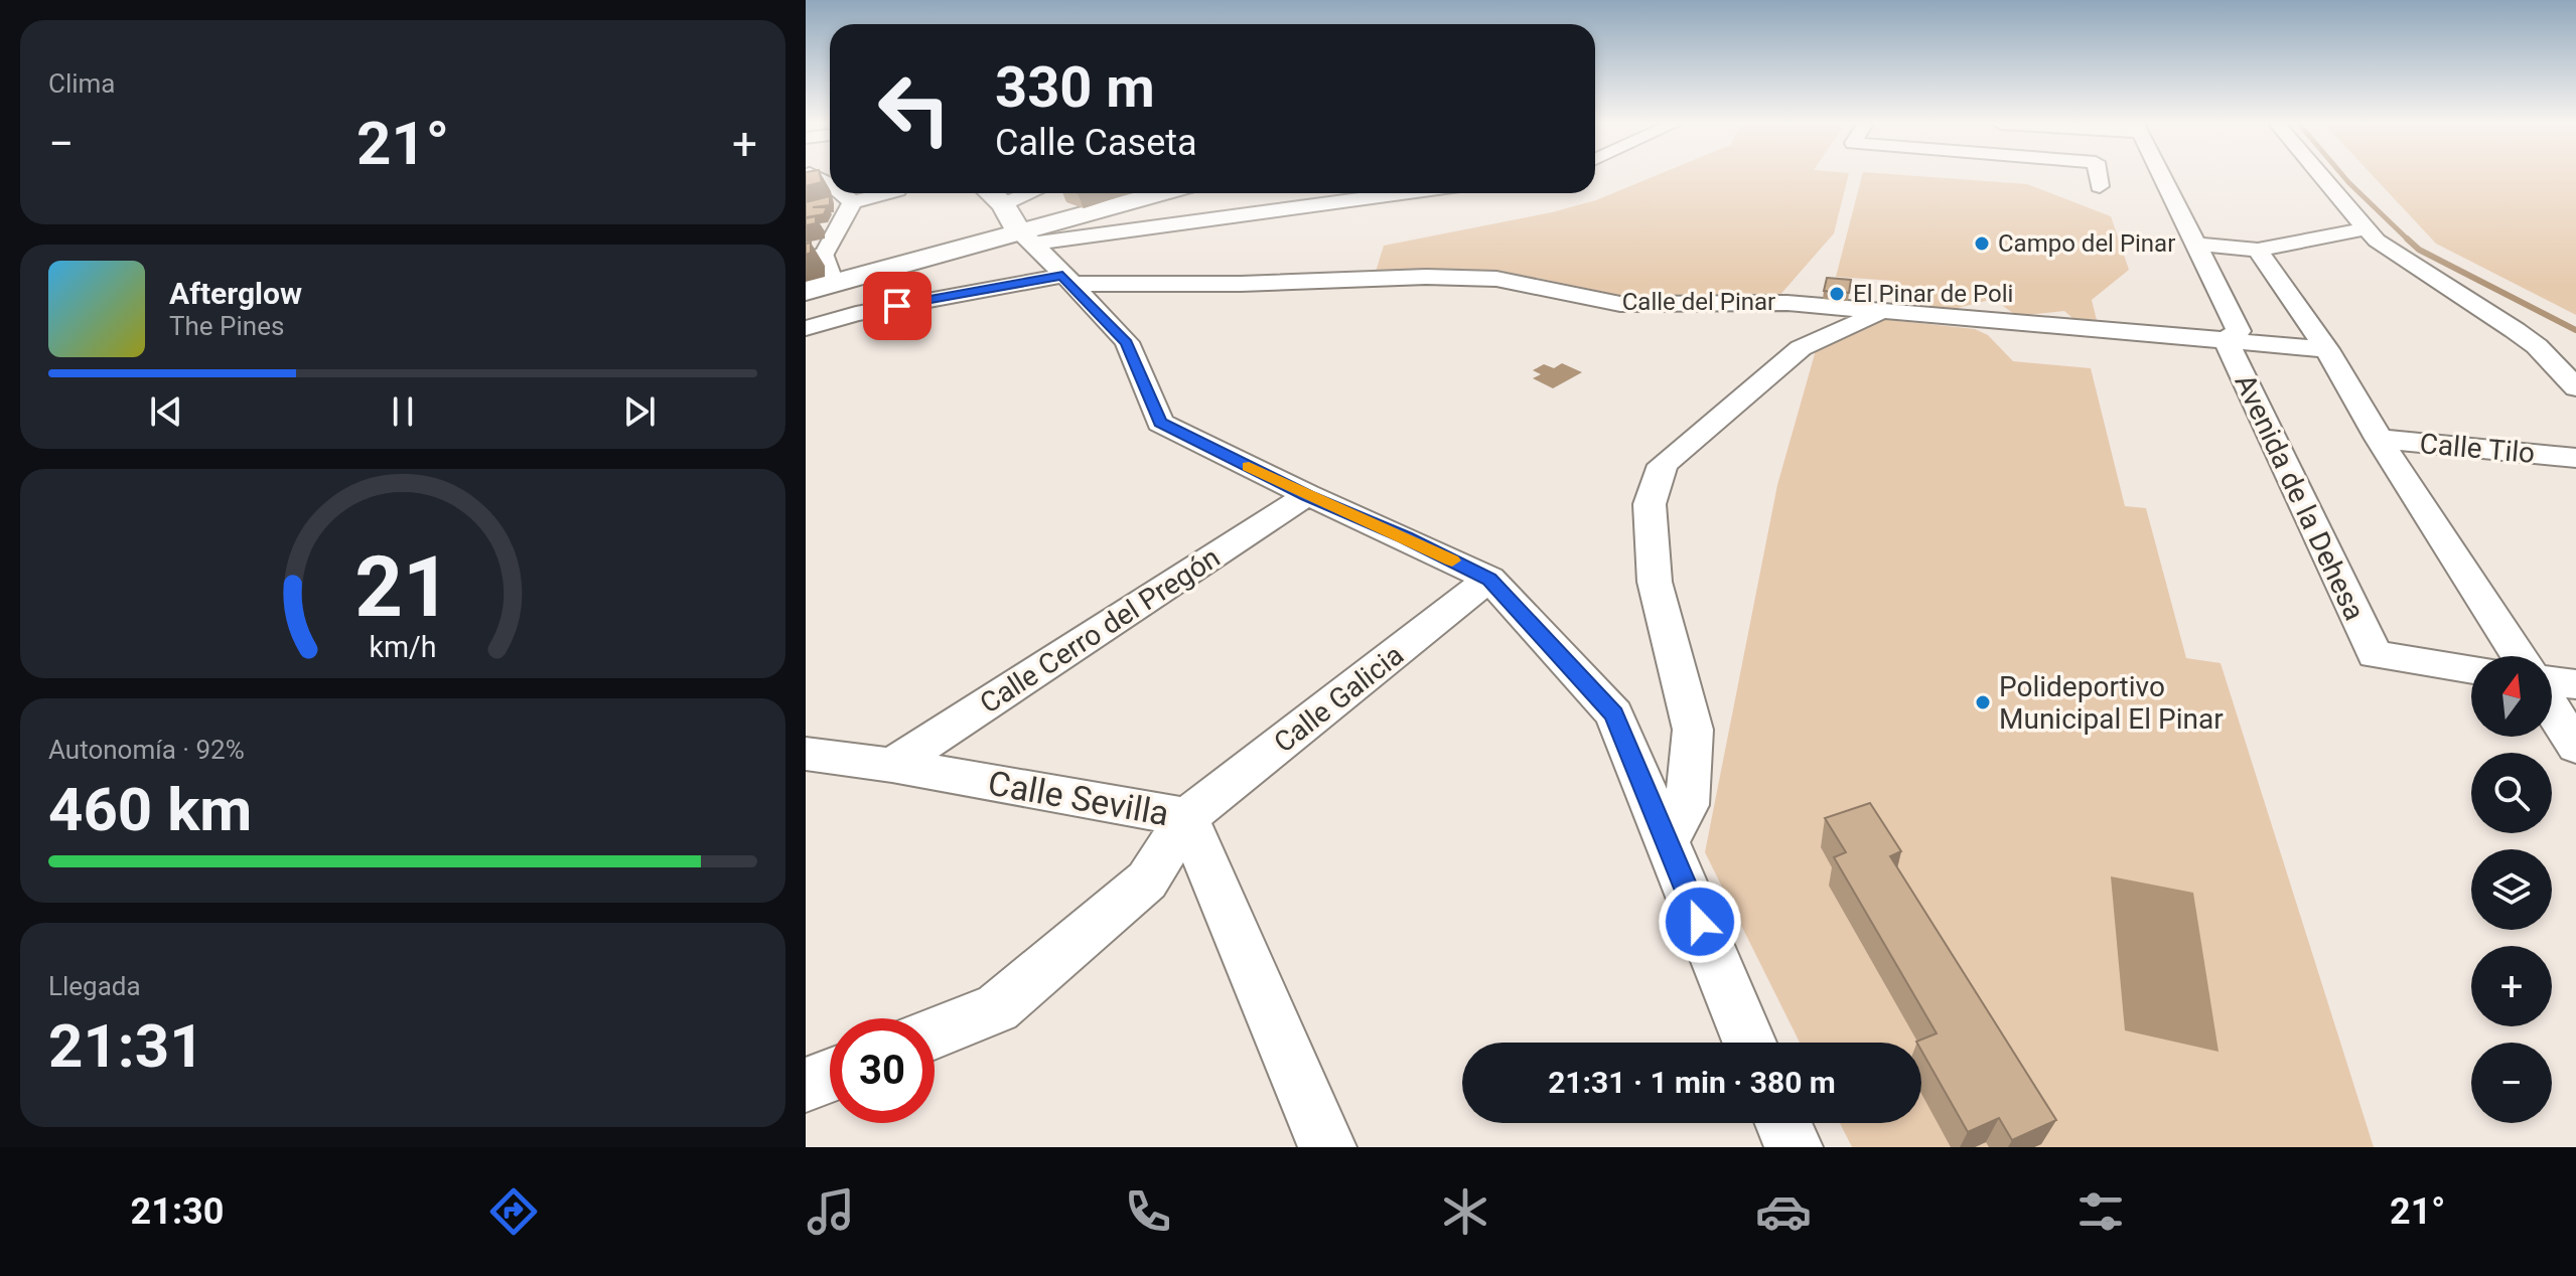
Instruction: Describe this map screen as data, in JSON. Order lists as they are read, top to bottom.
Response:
{
  "streets": {
    "street": [
      "Calle del Pinar",
      "Calle Tilo",
      "Avenida de la Dehesa",
      "Calle Cerro del Pregón",
      "Calle Galicia",
      "Calle Sevilla"
    ]
  },
  "crossings": [
    ["Calle del Pinar", "Avenida de la Dehesa"],
    ["Calle Cerro del Pregón", "Calle Sevilla"],
    ["Calle Galicia", "Calle Sevilla"]
  ],
  "places": ["Campo del Pinar", "El Pinar de Poli", "Polideportivo Municipal El Pinar"],
  "north": "top",
  "page": {
    "tile": [
      "Clima",
      ["Autonomía · 92%", "460 km"],
      ["Llegada", "21:31"]
    ],
    "turn": ["330 m", "Calle Caseta"],
    "heat": ["−", "21°", "+"],
    "song": ["Afterglow", "The Pines"],
    "map_buttons": ["+", "−"],
    "limit": "30",
    "trip": "21:31 · 1 min · 380 m",
    "tabs": ["21:30", "21°"],
    "gauge": ["21", "km/h"]
  }
}
